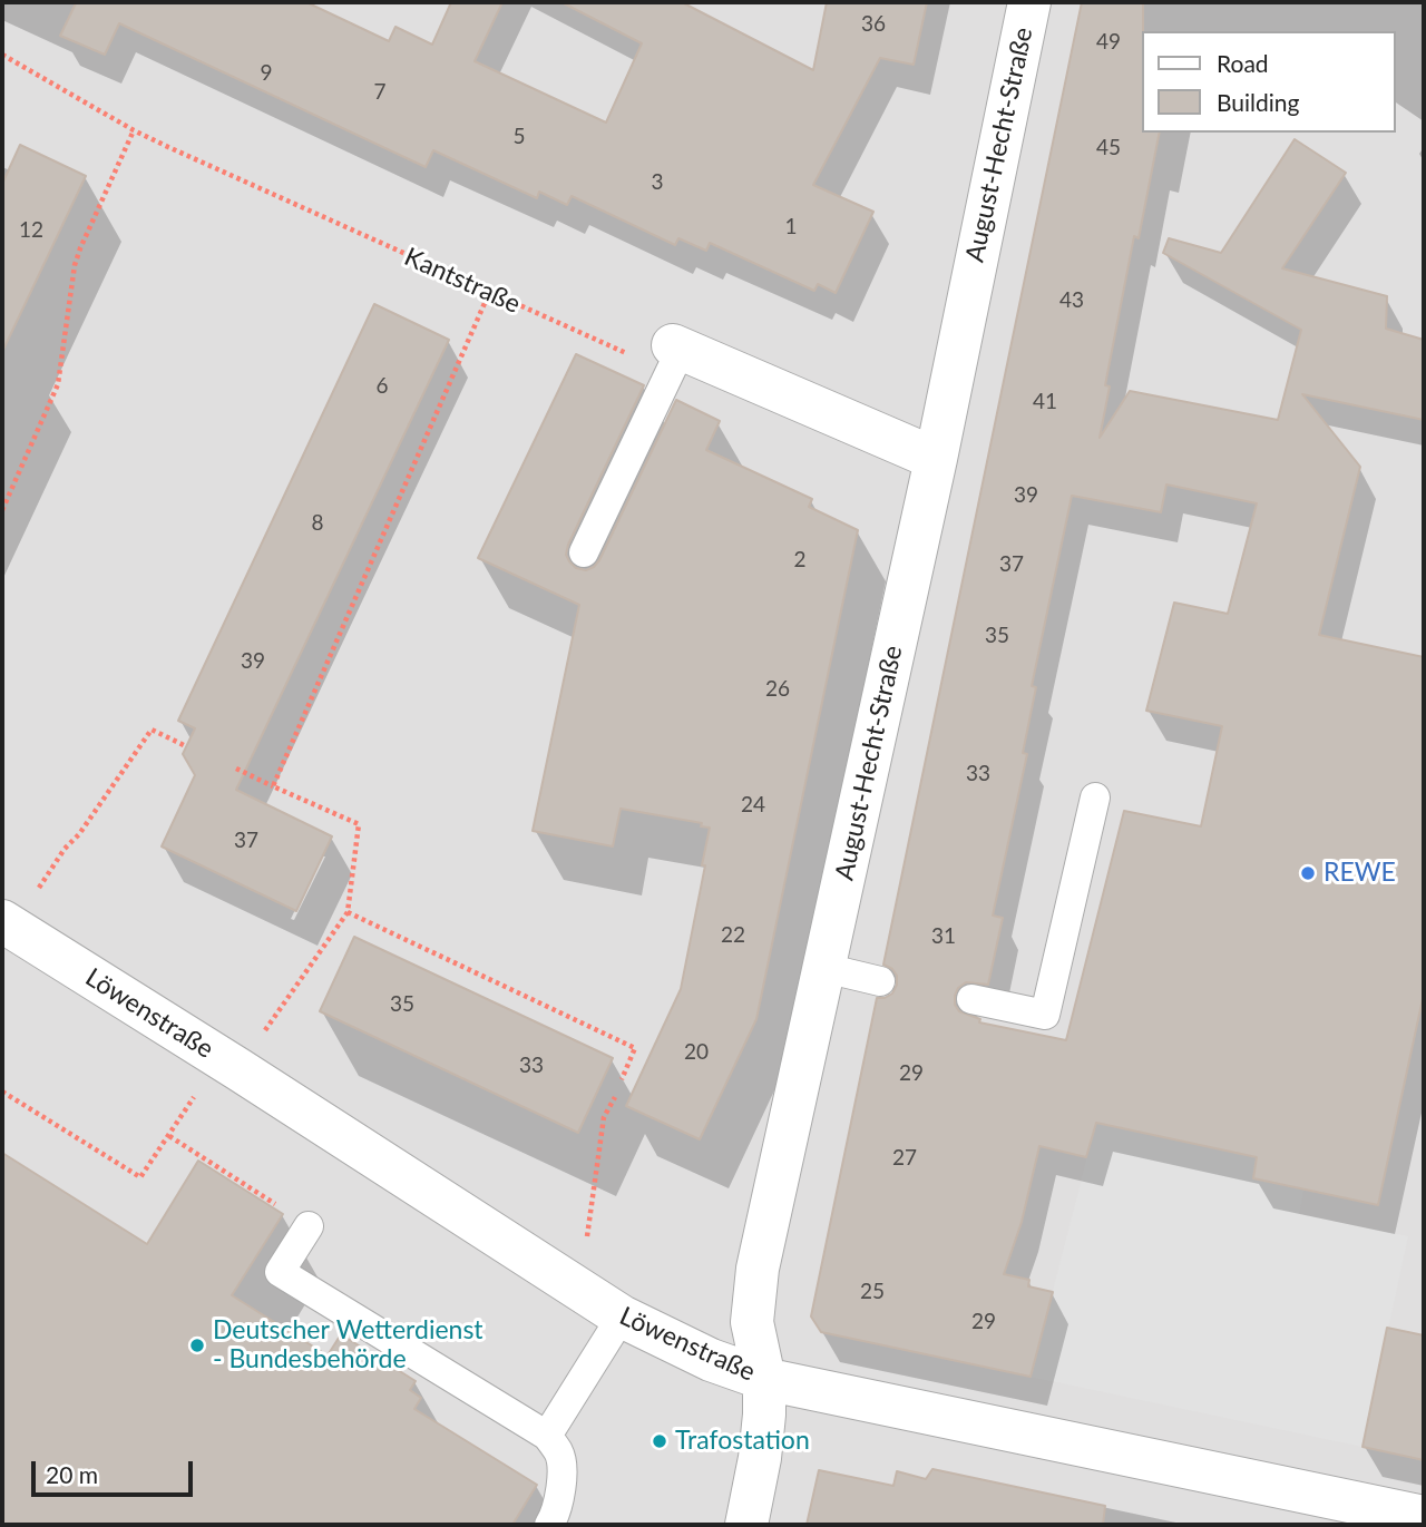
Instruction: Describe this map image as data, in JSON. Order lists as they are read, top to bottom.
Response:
{
  "streets": {
    "street": ["August-Hecht-Straße", "Löwenstraße"],
    "path": ["Kantstraße"]
  },
  "crossings": [
    ["August-Hecht-Straße", "Löwenstraße"]
  ],
  "places": ["REWE", "Deutscher Wetterdienst - Bundesbehörde", "Trafostation"],
  "house_numbers": [
    "36",
    "49",
    "9",
    "7",
    "5",
    "45",
    "3",
    "1",
    "12",
    "43",
    "6",
    "41",
    "39",
    "8",
    "2",
    "37",
    "35",
    "39",
    "26",
    "33",
    "24",
    "37",
    "22",
    "31",
    "35",
    "20",
    "33",
    "29",
    "27",
    "25",
    "29"
  ],
  "legend": ["Road", "Building"],
  "scale_bar": "20 m"
}
